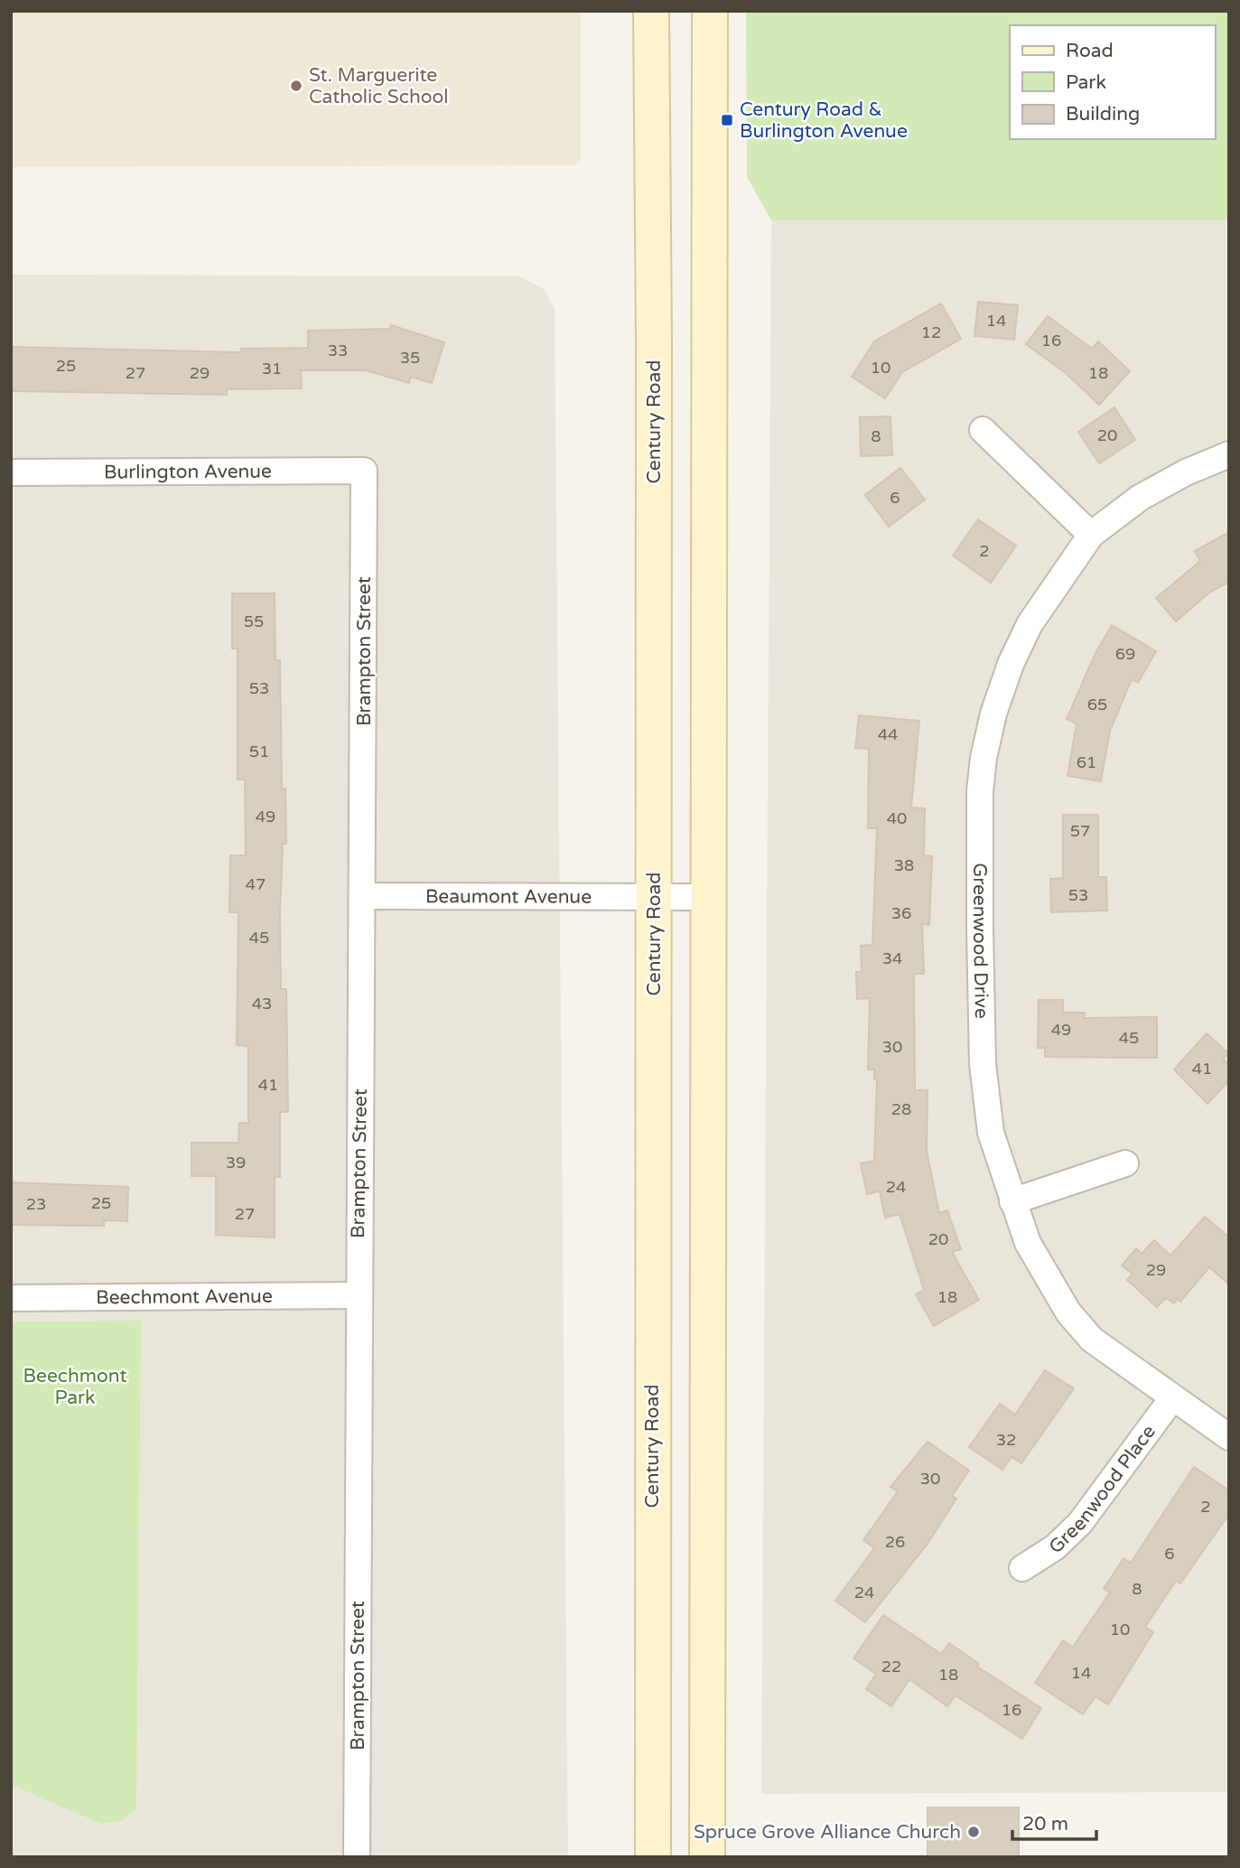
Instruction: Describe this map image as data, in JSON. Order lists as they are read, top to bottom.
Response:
{
  "streets": {
    "main road": ["Century Road"],
    "street": [
      "Burlington Avenue",
      "Brampton Street",
      "Beaumont Avenue",
      "Greenwood Drive",
      "Beechmont Avenue",
      "Greenwood Place"
    ]
  },
  "crossings": [
    ["Century Road", "Beaumont Avenue"],
    ["Burlington Avenue", "Brampton Street"],
    ["Brampton Street", "Beaumont Avenue"],
    ["Brampton Street", "Beechmont Avenue"],
    ["Greenwood Drive", "Greenwood Place"]
  ],
  "parks": ["Beechmont Park"],
  "places": {
    "other": ["St. Marguerite Catholic School", "Spruce Grove Alliance Church"],
    "transit": ["Century Road & Burlington Avenue"]
  },
  "house_numbers": [
    "14",
    "12",
    "16",
    "33",
    "35",
    "25",
    "10",
    "31",
    "27",
    "29",
    "18",
    "20",
    "8",
    "6",
    "2",
    "55",
    "69",
    "53",
    "65",
    "44",
    "51",
    "61",
    "49",
    "40",
    "57",
    "38",
    "47",
    "53",
    "36",
    "45",
    "34",
    "43",
    "49",
    "45",
    "30",
    "41",
    "41",
    "28",
    "39",
    "24",
    "25",
    "23",
    "27",
    "20",
    "29",
    "18",
    "32",
    "30",
    "2",
    "26",
    "6",
    "8",
    "24",
    "10",
    "22",
    "14",
    "18",
    "16"
  ],
  "legend": ["Road", "Park", "Building"],
  "scale_bar": "20 m"
}
